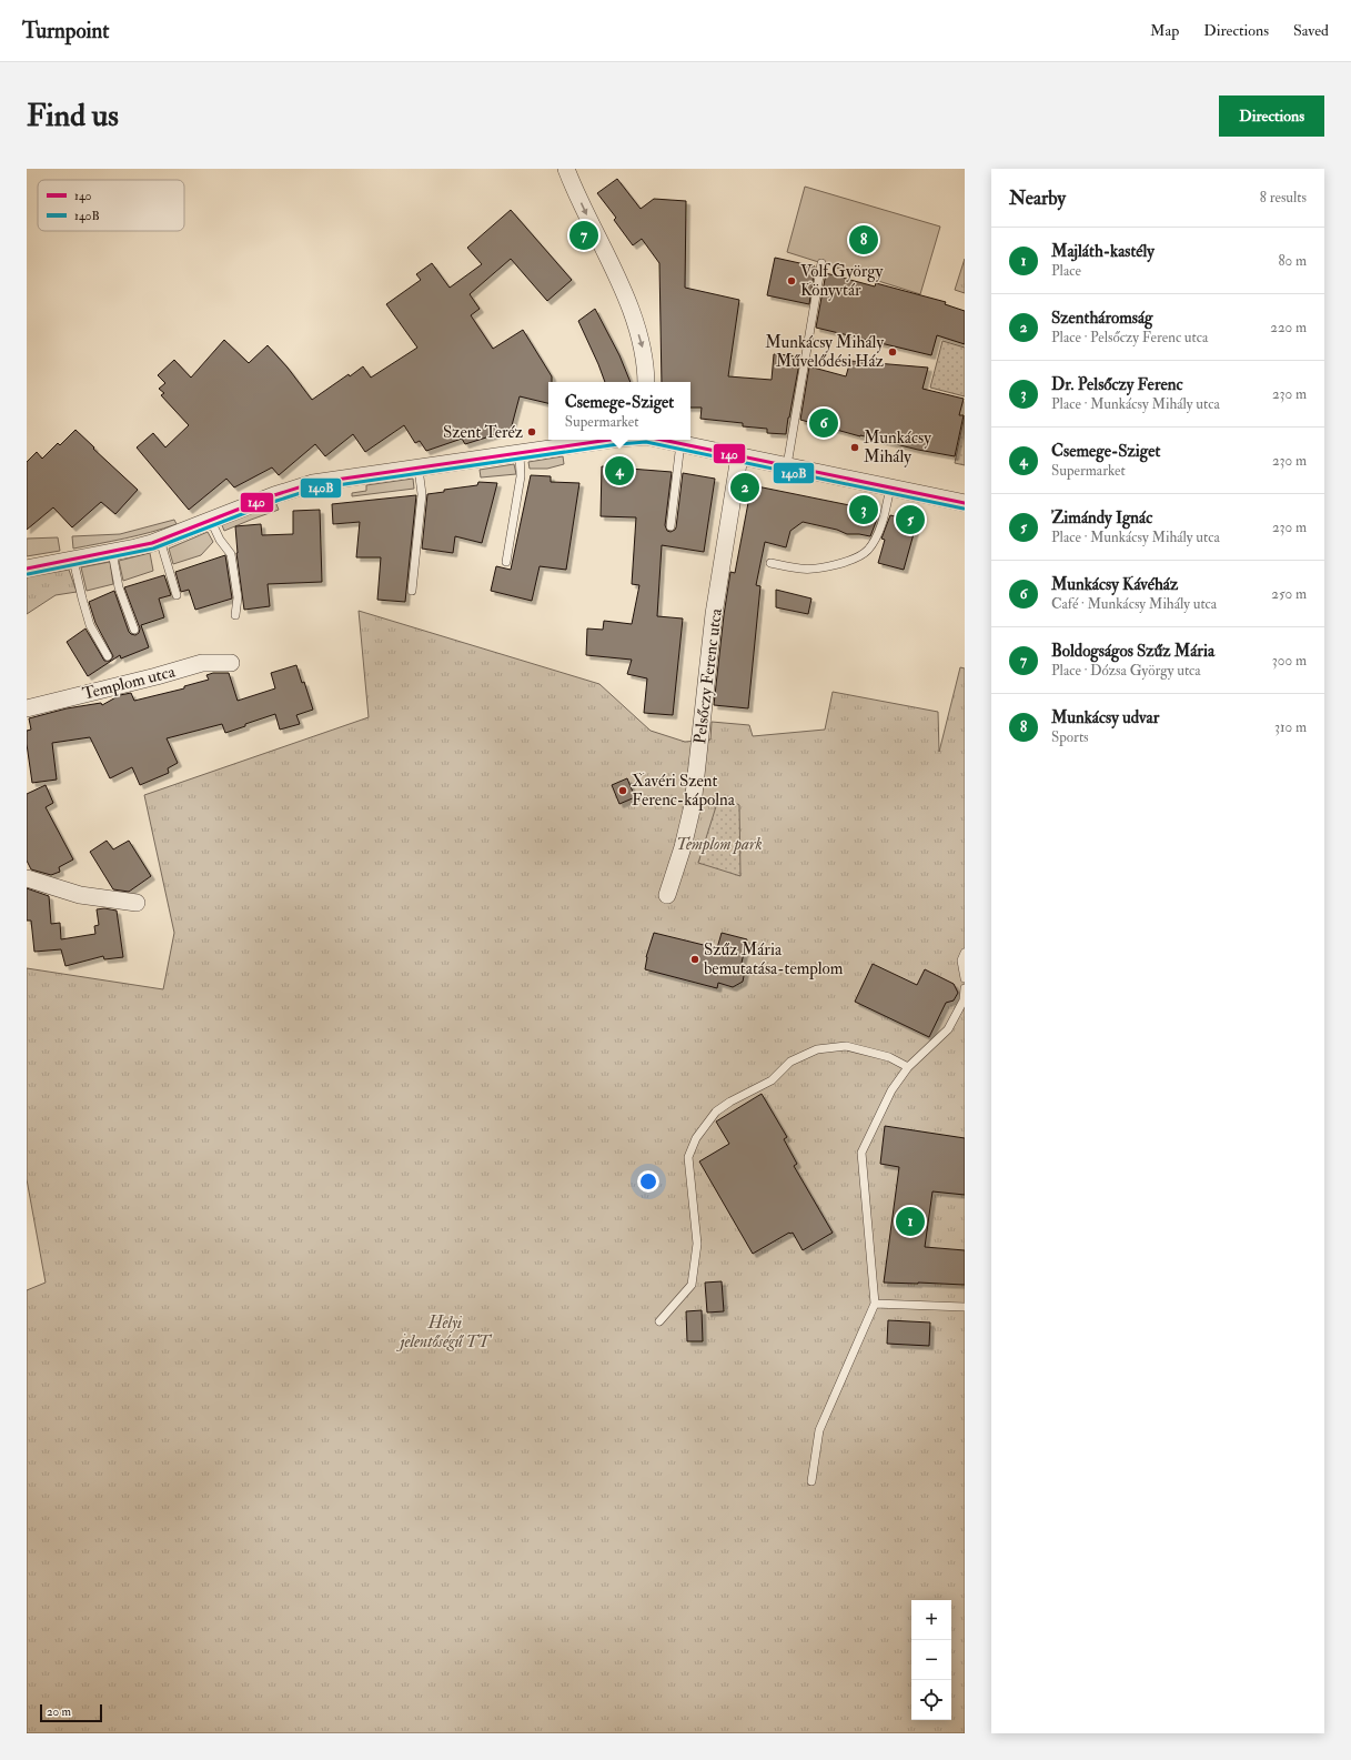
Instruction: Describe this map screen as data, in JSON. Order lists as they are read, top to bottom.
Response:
{
  "streets": {
    "street": ["Pelsőczy Ferenc utca", "Templom utca"]
  },
  "parks": ["Templom park", "Helyi jelentőségű TT"],
  "places": [
    "Volf György Könyvtár",
    "Munkácsy Mihály Művelődési Ház",
    "Szent Teréz",
    "Munkácsy Mihály",
    "Xavéri Szent Ferenc-kápolna",
    "Szűz Mária bemutatása-templom"
  ],
  "lines": ["transit line 140", "transit line 140B"],
  "legend": ["140", "140B"],
  "scale_bar": "20 m",
  "page": {
    "header": "Turnpoint",
    "nav": ["Map", "Directions", "Saved"],
    "buttons": "Directions",
    "title": "Find us",
    "heading": ["Nearby", "8 results"],
    "pins": [
      "7",
      "8",
      "6",
      "4",
      "2",
      "3",
      "5",
      "1"
    ],
    "list": [
      {
        "mark": "1",
        "name": "Majláth-kastély",
        "note": "Place",
        "value": "80 m"
      },
      {
        "mark": "2",
        "name": "Szentháromság",
        "note": "Place · Pelsőczy Ferenc utca",
        "value": "220 m"
      },
      {
        "mark": "3",
        "name": "Dr. Pelsőczy Ferenc",
        "note": "Place · Munkácsy Mihály utca",
        "value": "230 m"
      },
      {
        "mark": "4",
        "name": "Csemege-Sziget",
        "note": "Supermarket",
        "value": "230 m"
      },
      {
        "mark": "5",
        "name": "Zimándy Ignác",
        "note": "Place · Munkácsy Mihály utca",
        "value": "230 m"
      },
      {
        "mark": "6",
        "name": "Munkácsy Kávéház",
        "note": "Café · Munkácsy Mihály utca",
        "value": "250 m"
      },
      {
        "mark": "7",
        "name": "Boldogságos Szűz Mária",
        "note": "Place · Dózsa György utca",
        "value": "300 m"
      },
      {
        "mark": "8",
        "name": "Munkácsy udvar",
        "note": "Sports",
        "value": "310 m"
      }
    ],
    "popup": ["Csemege-Sziget", "Supermarket"],
    "map_buttons": ["+", "−"],
    "scale": "20 m"
  }
}
